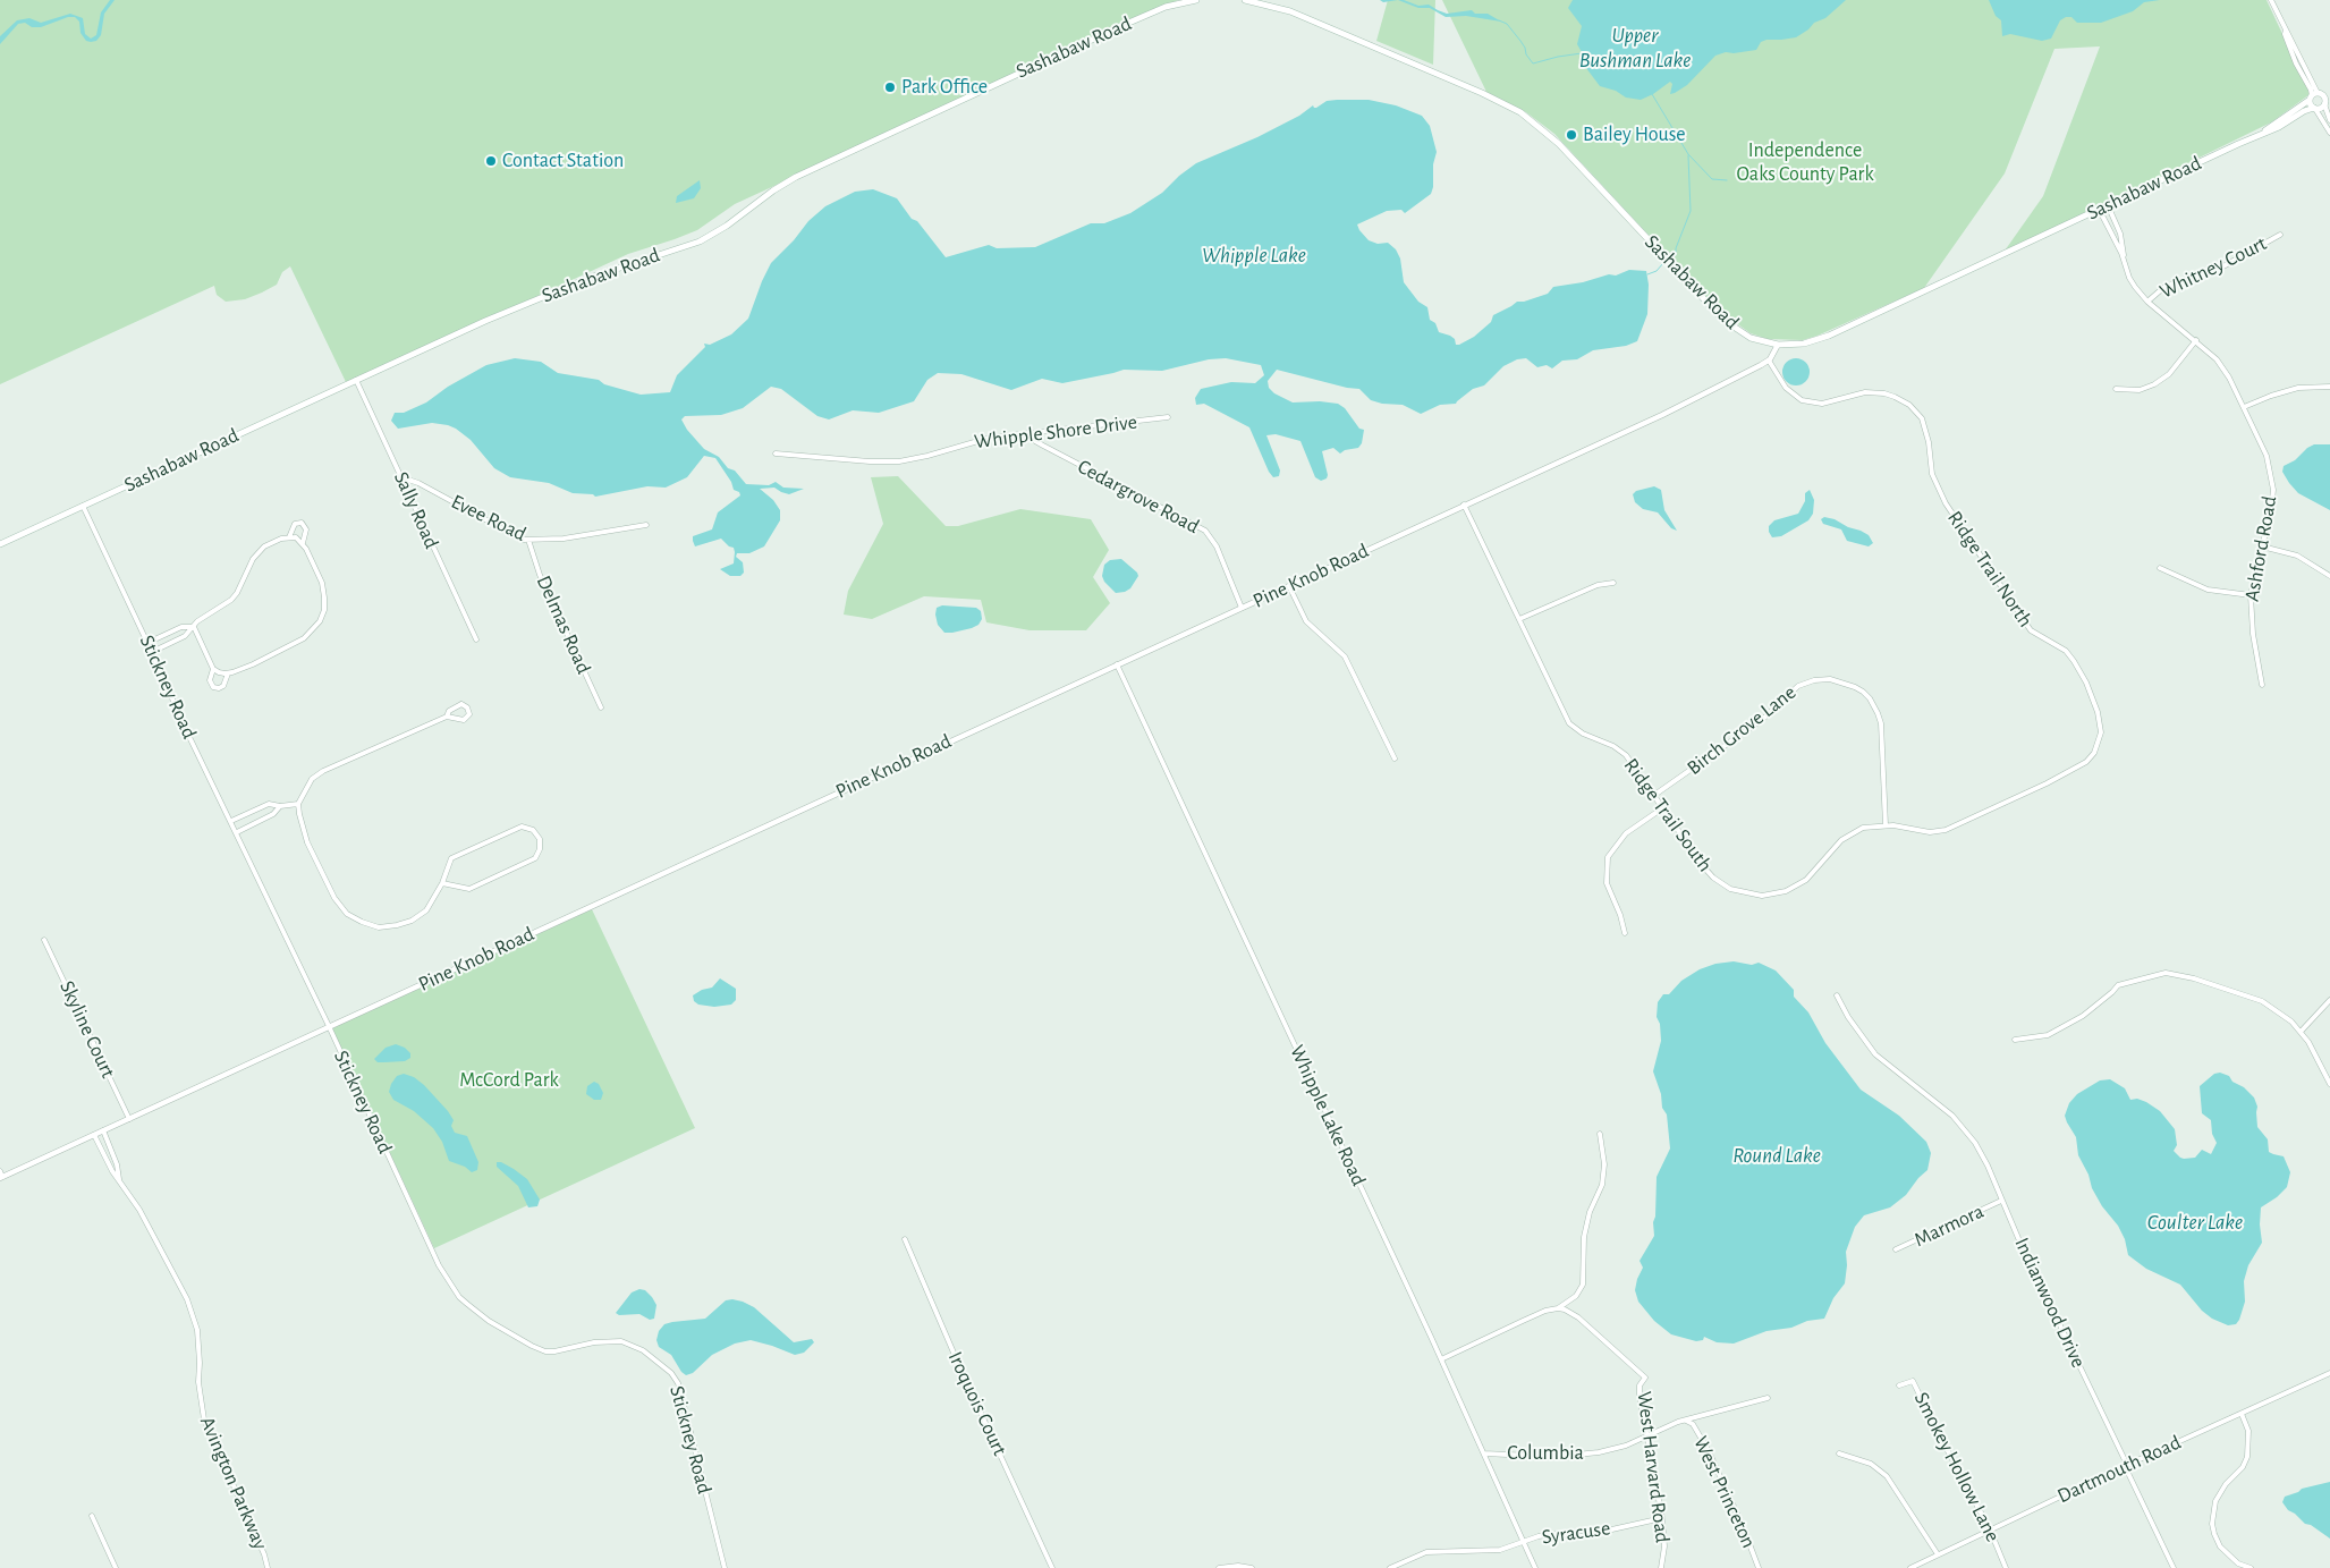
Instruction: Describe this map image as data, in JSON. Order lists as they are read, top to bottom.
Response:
{
  "streets": {
    "main road": ["Sashabaw Road"],
    "street": [
      "Whitney Court",
      "Whipple Shore Drive",
      "Cedargrove Road",
      "Sally Road",
      "Evee Road",
      "Ashford Road",
      "Ridge Trail North",
      "Pine Knob Road",
      "Delmas Road",
      "Stickney Road",
      "Birch Grove Lane",
      "Ridge Trail South",
      "Skyline Court",
      "Whipple Lake Road",
      "Marmora",
      "Indianwood Drive",
      "Iroquois Court",
      "Columbia",
      "West Harvard Road",
      "Smokey Hollow Lane",
      "Dartmouth Road",
      "Avington Parkway",
      "West Princeton",
      "Syracuse"
    ]
  },
  "crossings": [
    ["Sashabaw Road", "Sally Road"],
    ["Sashabaw Road", "Ashford Road"],
    ["Sashabaw Road", "Stickney Road"],
    ["Whitney Court", "Ashford Road"],
    ["Whipple Shore Drive", "Cedargrove Road"],
    ["Cedargrove Road", "Pine Knob Road"],
    ["Sally Road", "Evee Road"],
    ["Evee Road", "Delmas Road"],
    ["Ridge Trail North", "Pine Knob Road"],
    ["Ridge Trail North", "Birch Grove Lane"],
    ["Ridge Trail North", "Ridge Trail South"],
    ["Pine Knob Road", "Stickney Road"],
    ["Pine Knob Road", "Ridge Trail South"],
    ["Pine Knob Road", "Skyline Court"],
    ["Pine Knob Road", "Whipple Lake Road"],
    ["Pine Knob Road", "Avington Parkway"],
    ["Birch Grove Lane", "Ridge Trail South"],
    ["Whipple Lake Road", "Columbia"],
    ["Whipple Lake Road", "Syracuse"],
    ["Marmora", "Indianwood Drive"],
    ["Indianwood Drive", "Dartmouth Road"],
    ["Columbia", "West Harvard Road"],
    ["Columbia", "West Princeton"],
    ["West Harvard Road", "Syracuse"],
    ["Smokey Hollow Lane", "Dartmouth Road"]
  ],
  "water": [
    "Upper Bushman Lake",
    "Whipple Lake",
    "Round Lake",
    "Coulter Lake"
  ],
  "parks": ["Independence Oaks County Park", "McCord Park"],
  "places": ["Park Office", "Bailey House", "Contact Station"]
}
